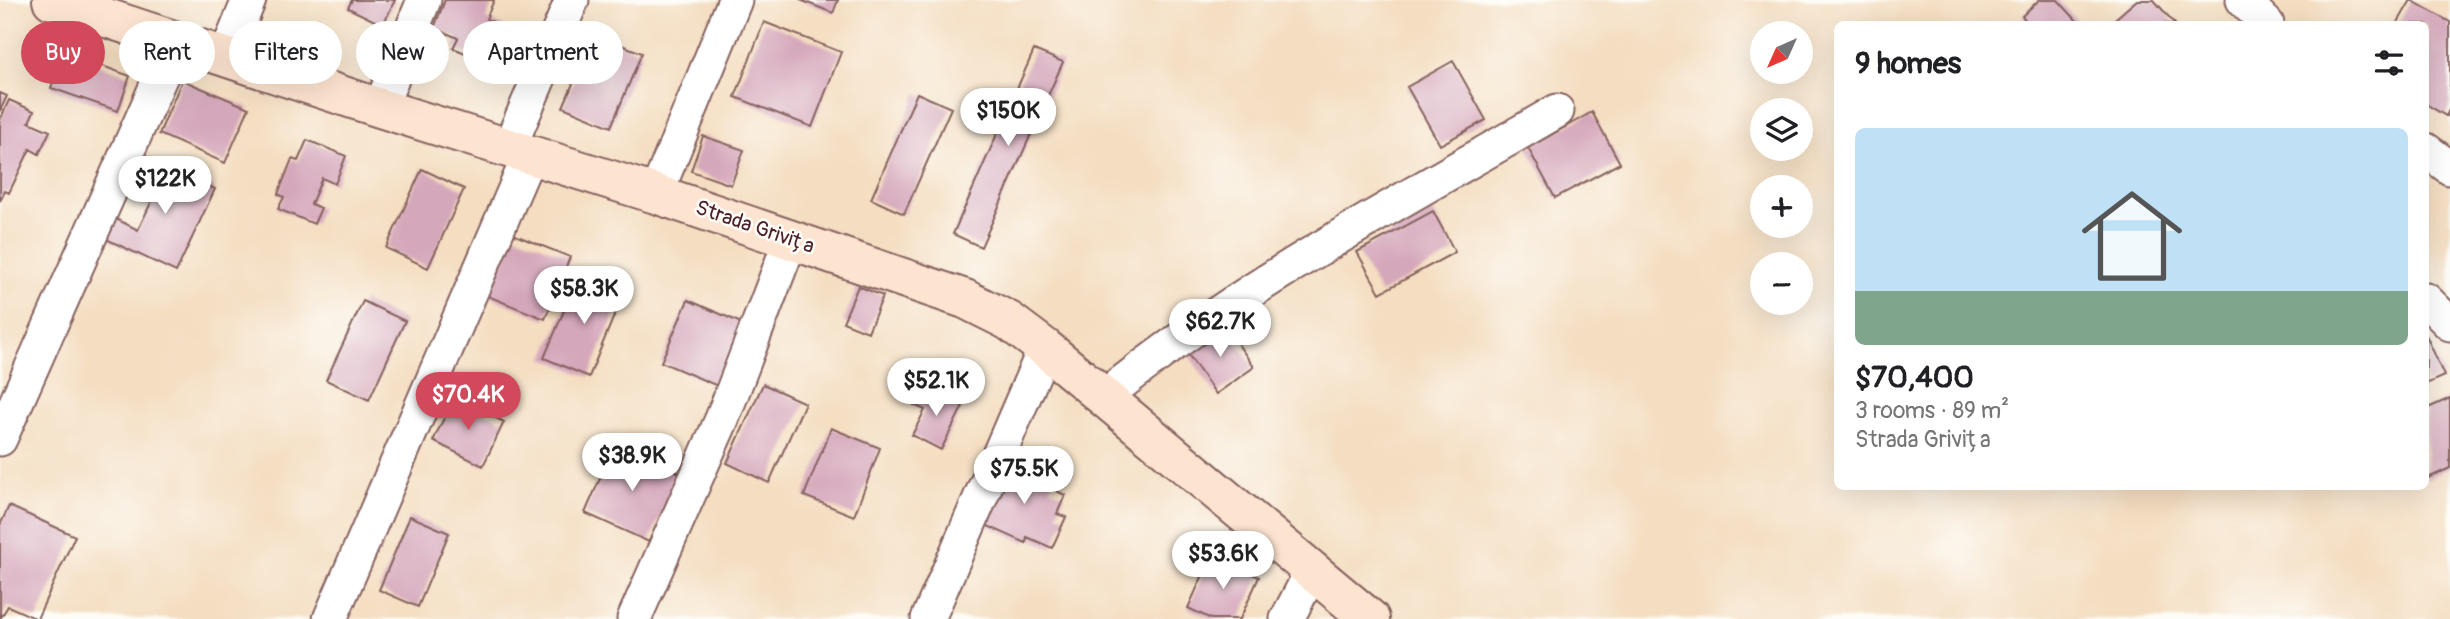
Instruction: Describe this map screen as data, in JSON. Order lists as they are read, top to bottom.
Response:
{
  "streets": {
    "street": ["Strada Grivița"]
  },
  "north": "bottom left",
  "page": {
    "map_buttons": ["+", "−"],
    "chip": [
      "Buy",
      "Rent",
      "Filters",
      "New",
      "Apartment"
    ],
    "heading": "9 homes",
    "price": [
      "$150K",
      "$122K",
      "$58.3K",
      "$62.7K",
      "$52.1K",
      "$70.4K",
      "$38.9K",
      "$75.5K",
      "$53.6K"
    ],
    "list": [
      {
        "name": "$70,400",
        "note": "3 rooms · 89 m² · Strada Grivița"
      }
    ]
  }
}
